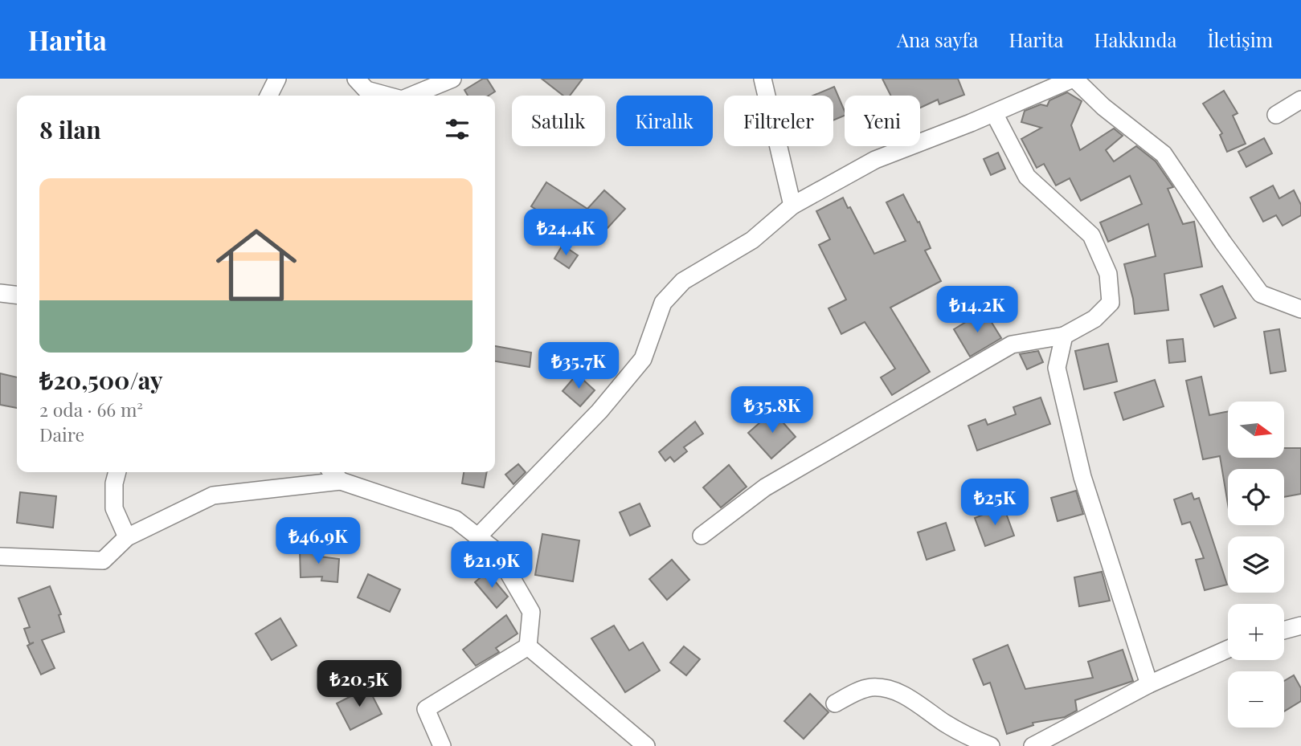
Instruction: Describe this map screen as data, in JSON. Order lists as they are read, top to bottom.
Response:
{
  "north": "right",
  "page": {
    "header": "Harita",
    "nav": [
      "Ana sayfa",
      "Harita",
      "Hakkında",
      "İletişim"
    ],
    "chip": [
      "Satılık",
      "Kiralık",
      "Filtreler",
      "Yeni"
    ],
    "heading": "8 ilan",
    "list": [
      {
        "name": "₺20,500/ay",
        "note": "2 oda · 66 m² · Daire"
      }
    ],
    "price": [
      "₺24.4K",
      "₺14.2K",
      "₺35.7K",
      "₺35.8K",
      "₺25K",
      "₺46.9K",
      "₺21.9K",
      "₺20.5K"
    ],
    "map_buttons": ["+", "−"]
  }
}
